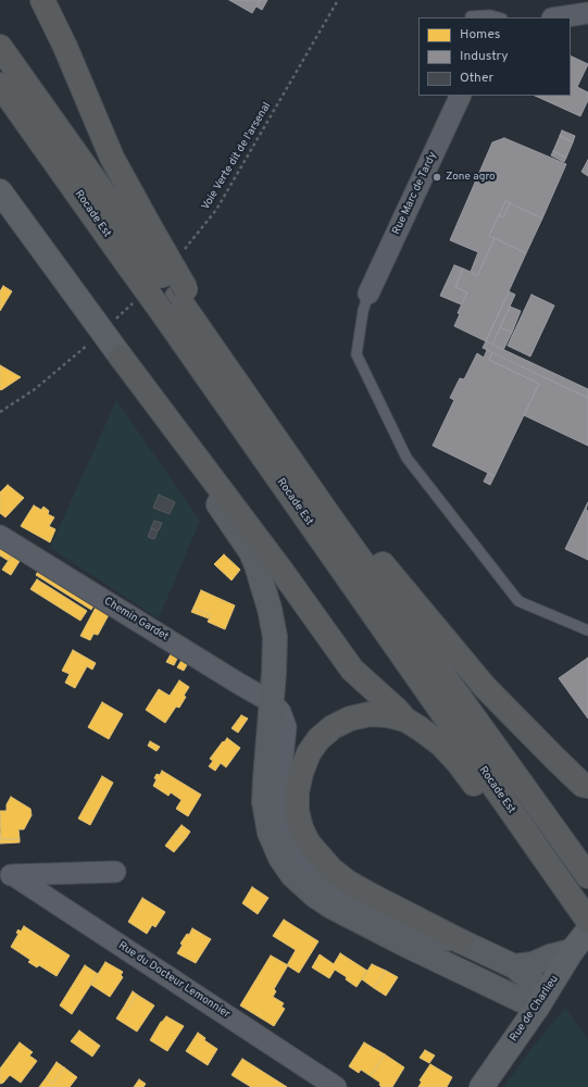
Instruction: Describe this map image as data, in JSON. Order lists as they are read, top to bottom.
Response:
{
  "streets": {
    "highway": ["Rocade Est"],
    "main road": ["Rue de Charlieu"],
    "street": ["Rue Marc de Tardy", "Chemin Gardet", "Rue du Docteur Lemonnier"],
    "path": ["Voie Verte dit de l'arsenal"]
  },
  "places": ["Zone agro"],
  "legend": ["Homes", "Industry", "Other"]
}
